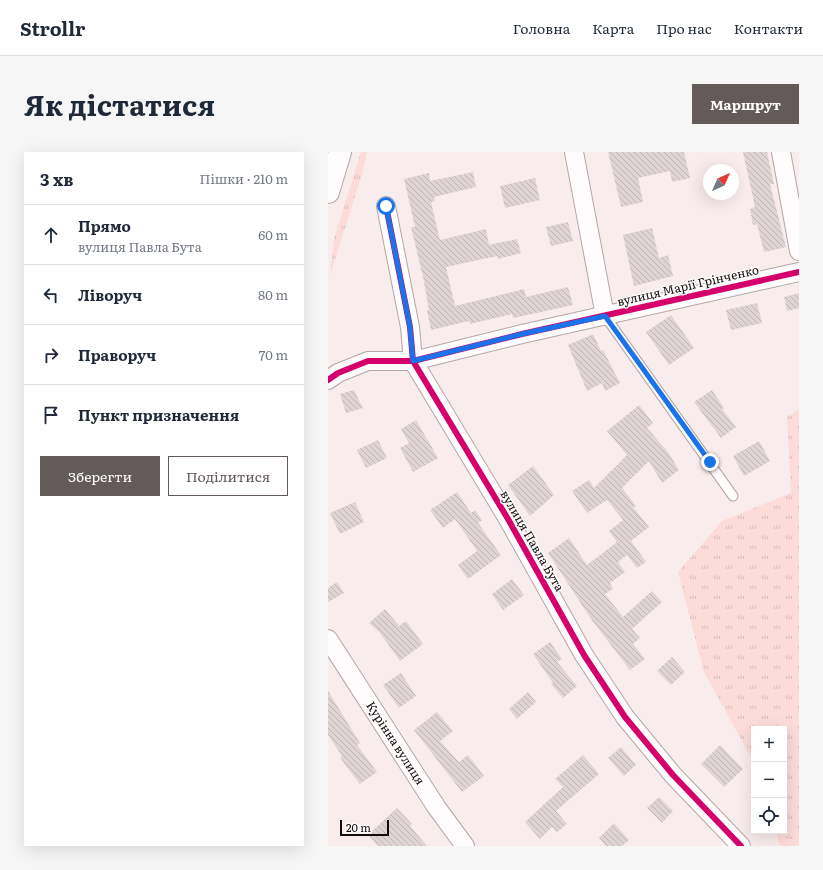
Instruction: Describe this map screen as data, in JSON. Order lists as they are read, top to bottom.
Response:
{
  "streets": {
    "street": ["вулиця Марії Грінченко", "вулиця Павла Бута", "Курінна вулиця"]
  },
  "crossings": [
    ["вулиця Марії Грінченко", "вулиця Павла Бута"]
  ],
  "scale_bar": "20 m",
  "north": "top right",
  "page": {
    "header": "Strollr",
    "nav": [
      "Головна",
      "Карта",
      "Про нас",
      "Контакти"
    ],
    "title": "Як дістатися",
    "buttons": [
      "Маршрут",
      ["Зберегти", "Поділитися"]
    ],
    "heading": ["3 хв", "Пішки · 210 m"],
    "list": [
      ["Прямо", "вулиця Павла Бута", "60 m"],
      ["Ліворуч", "80 m"],
      ["Праворуч", "70 m"],
      "Пункт призначення"
    ],
    "map_buttons": ["+", "−"],
    "scale": "20 m"
  }
}
